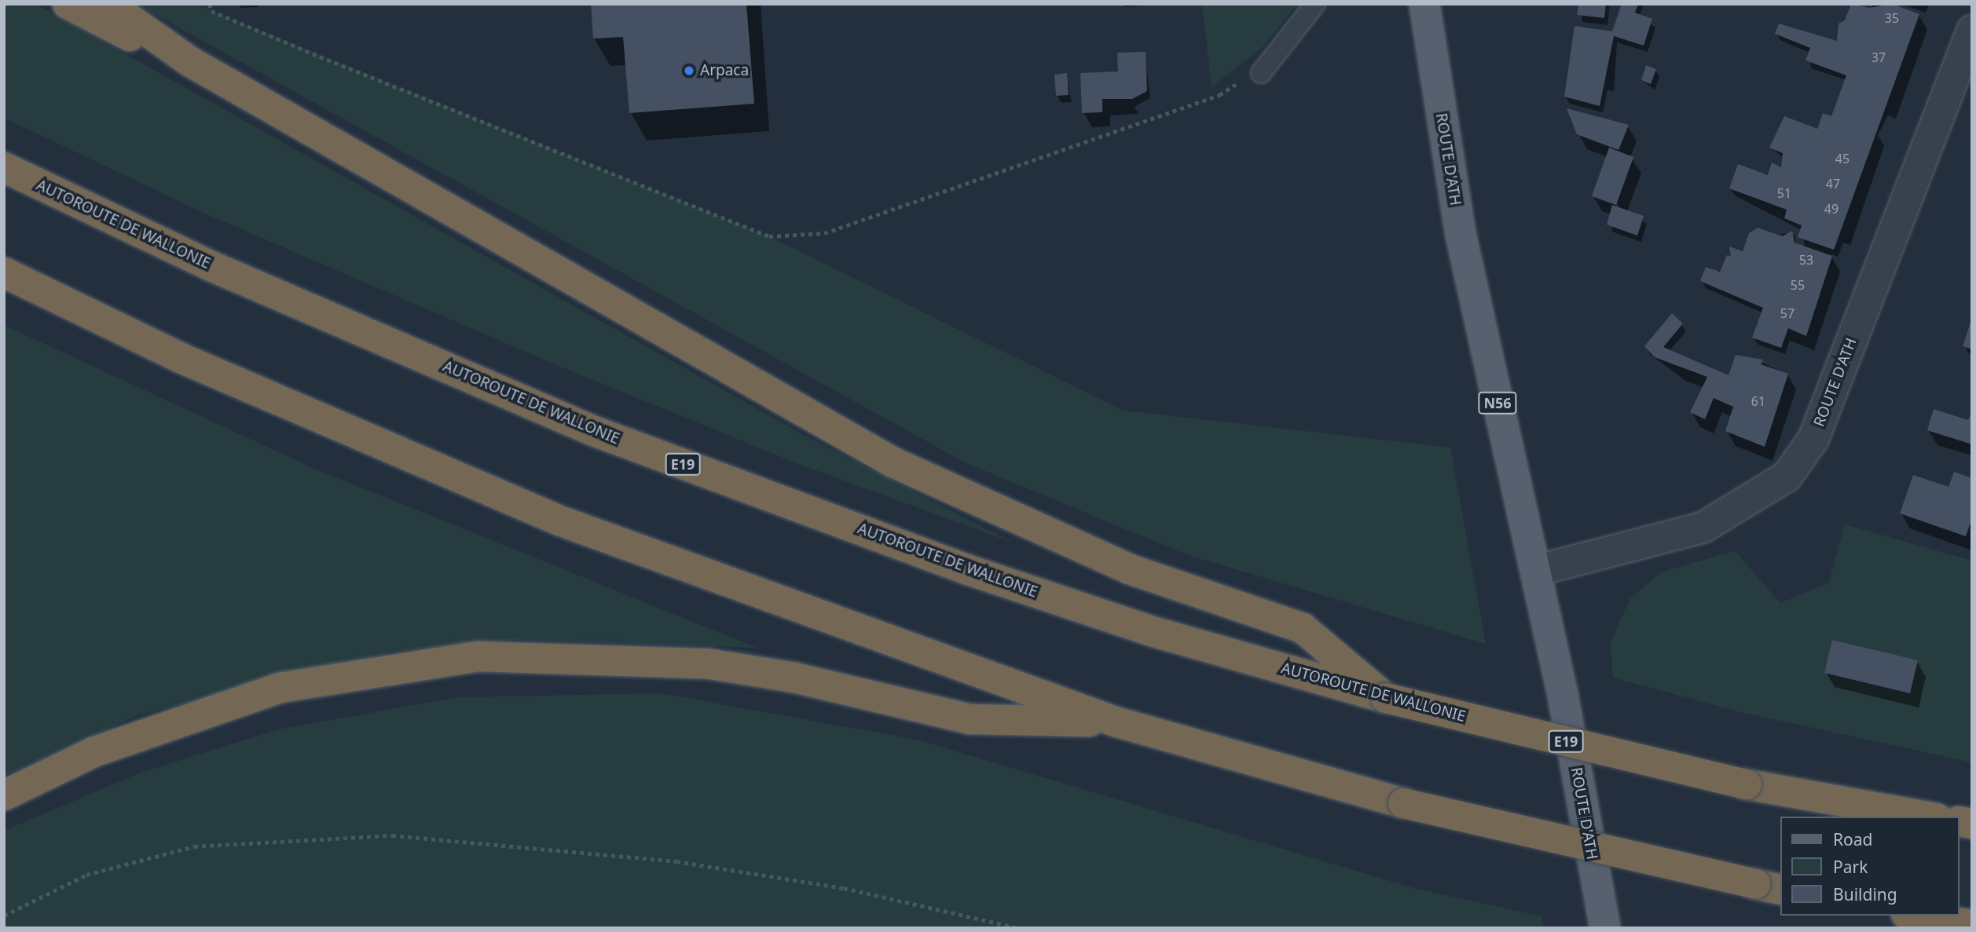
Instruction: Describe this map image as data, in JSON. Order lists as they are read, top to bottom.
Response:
{
  "streets": {
    "highway": ["AUTOROUTE DE WALLONIE", "E19"],
    "main road": ["ROUTE D'ATH", "N56"]
  },
  "places": ["Arpaca"],
  "house_numbers": [
    "35",
    "37",
    "45",
    "47",
    "51",
    "49",
    "53",
    "55",
    "57",
    "61"
  ],
  "legend": ["Road", "Park", "Building"]
}
